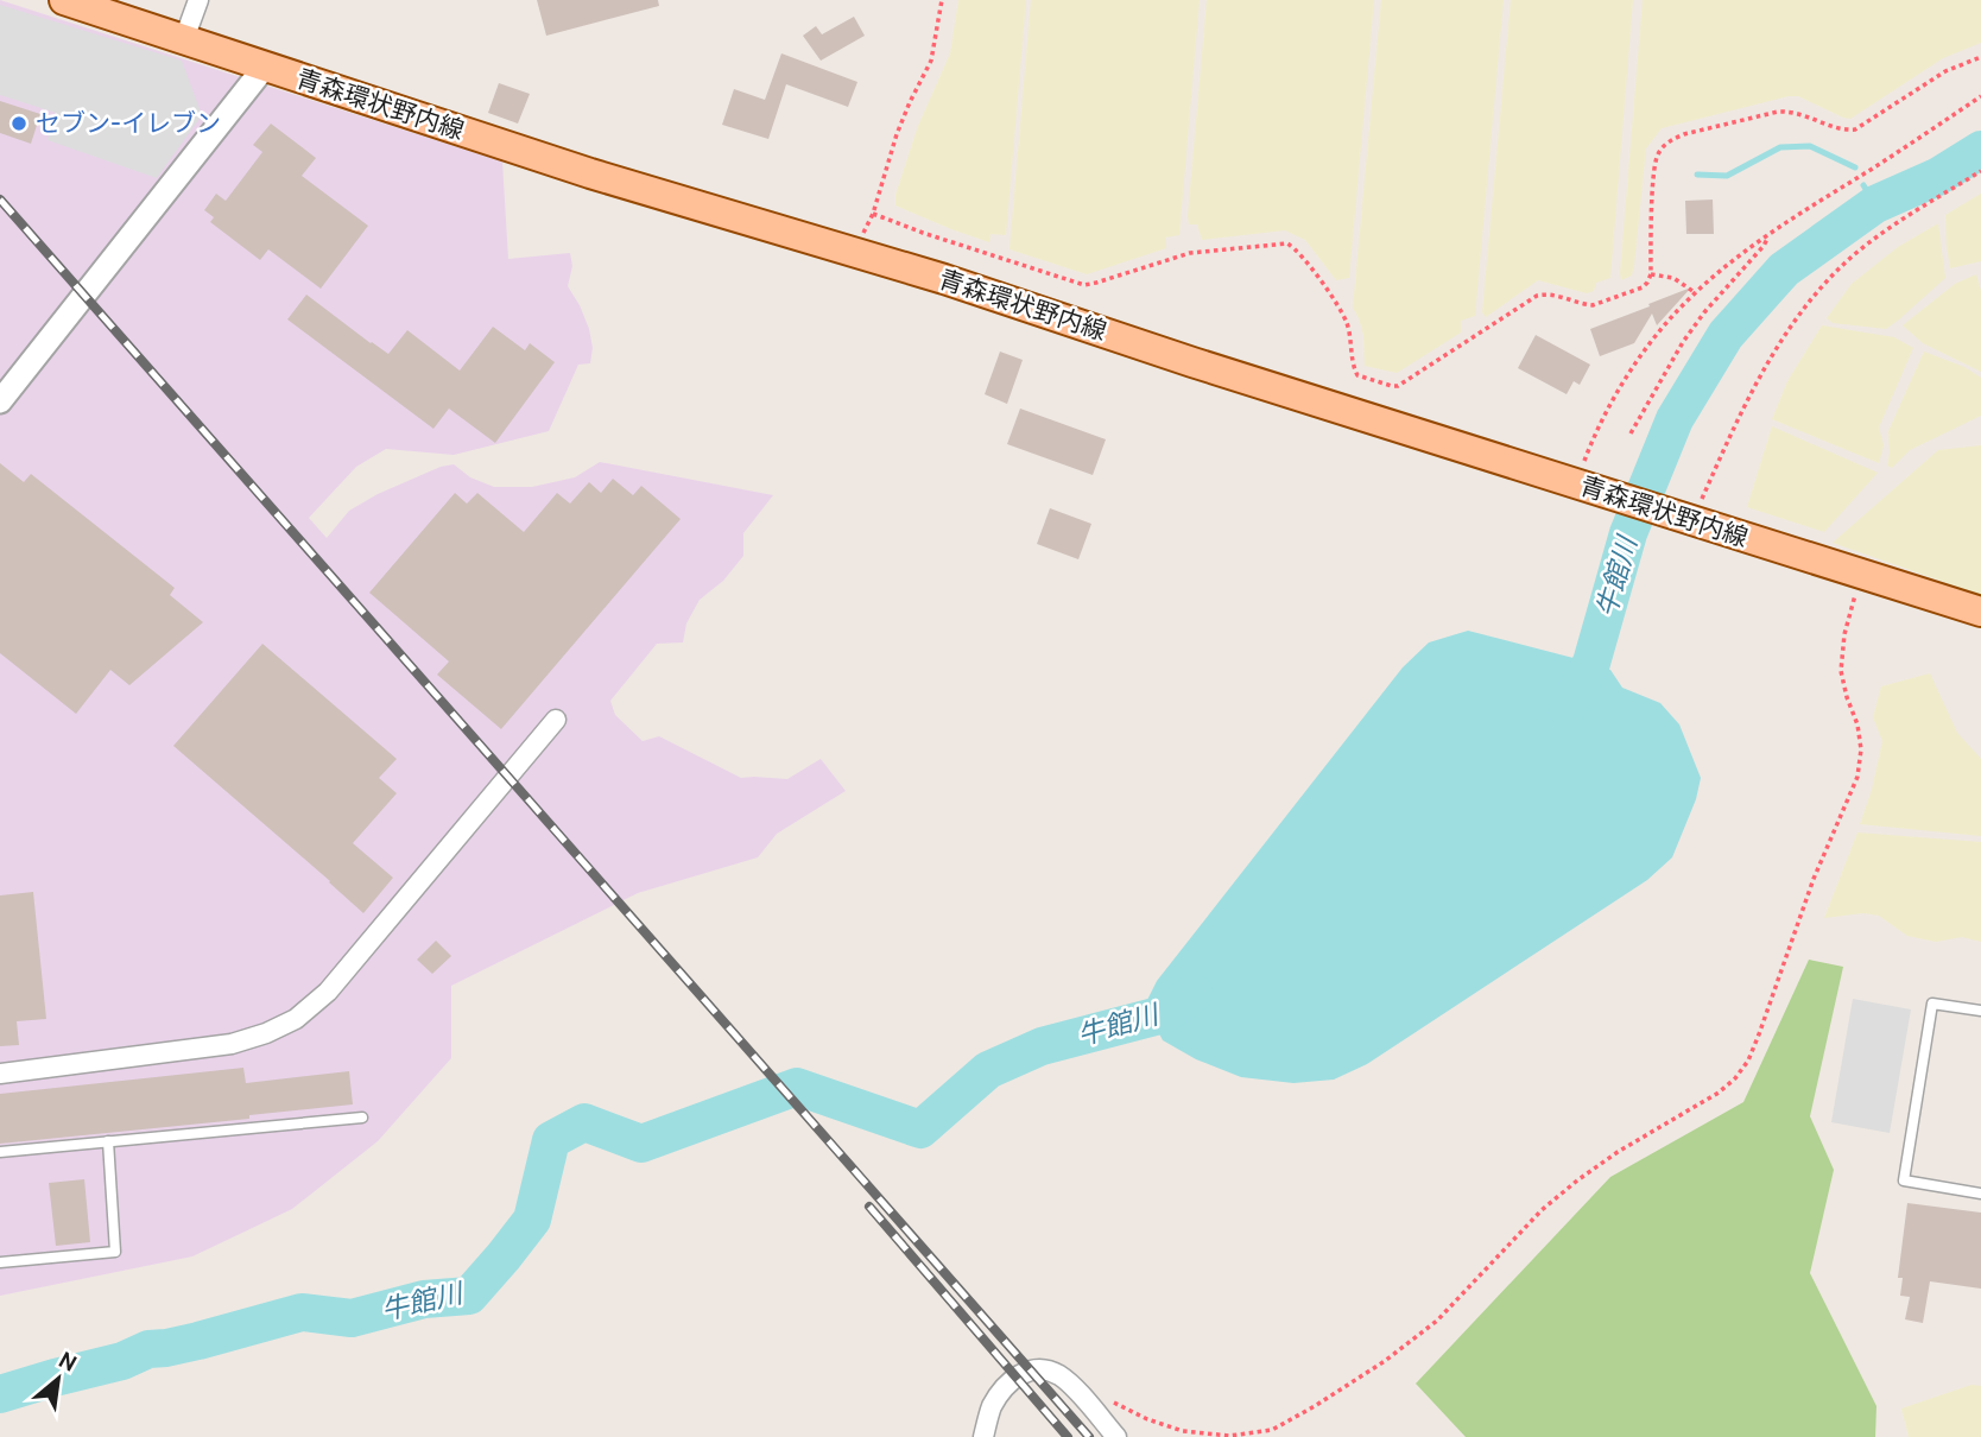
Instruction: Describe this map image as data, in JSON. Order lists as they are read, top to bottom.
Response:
{
  "streets": {
    "main road": ["青森環状野内線"]
  },
  "water": ["牛館川"],
  "places": ["セブン-イレブン"],
  "north": "top right"
}
